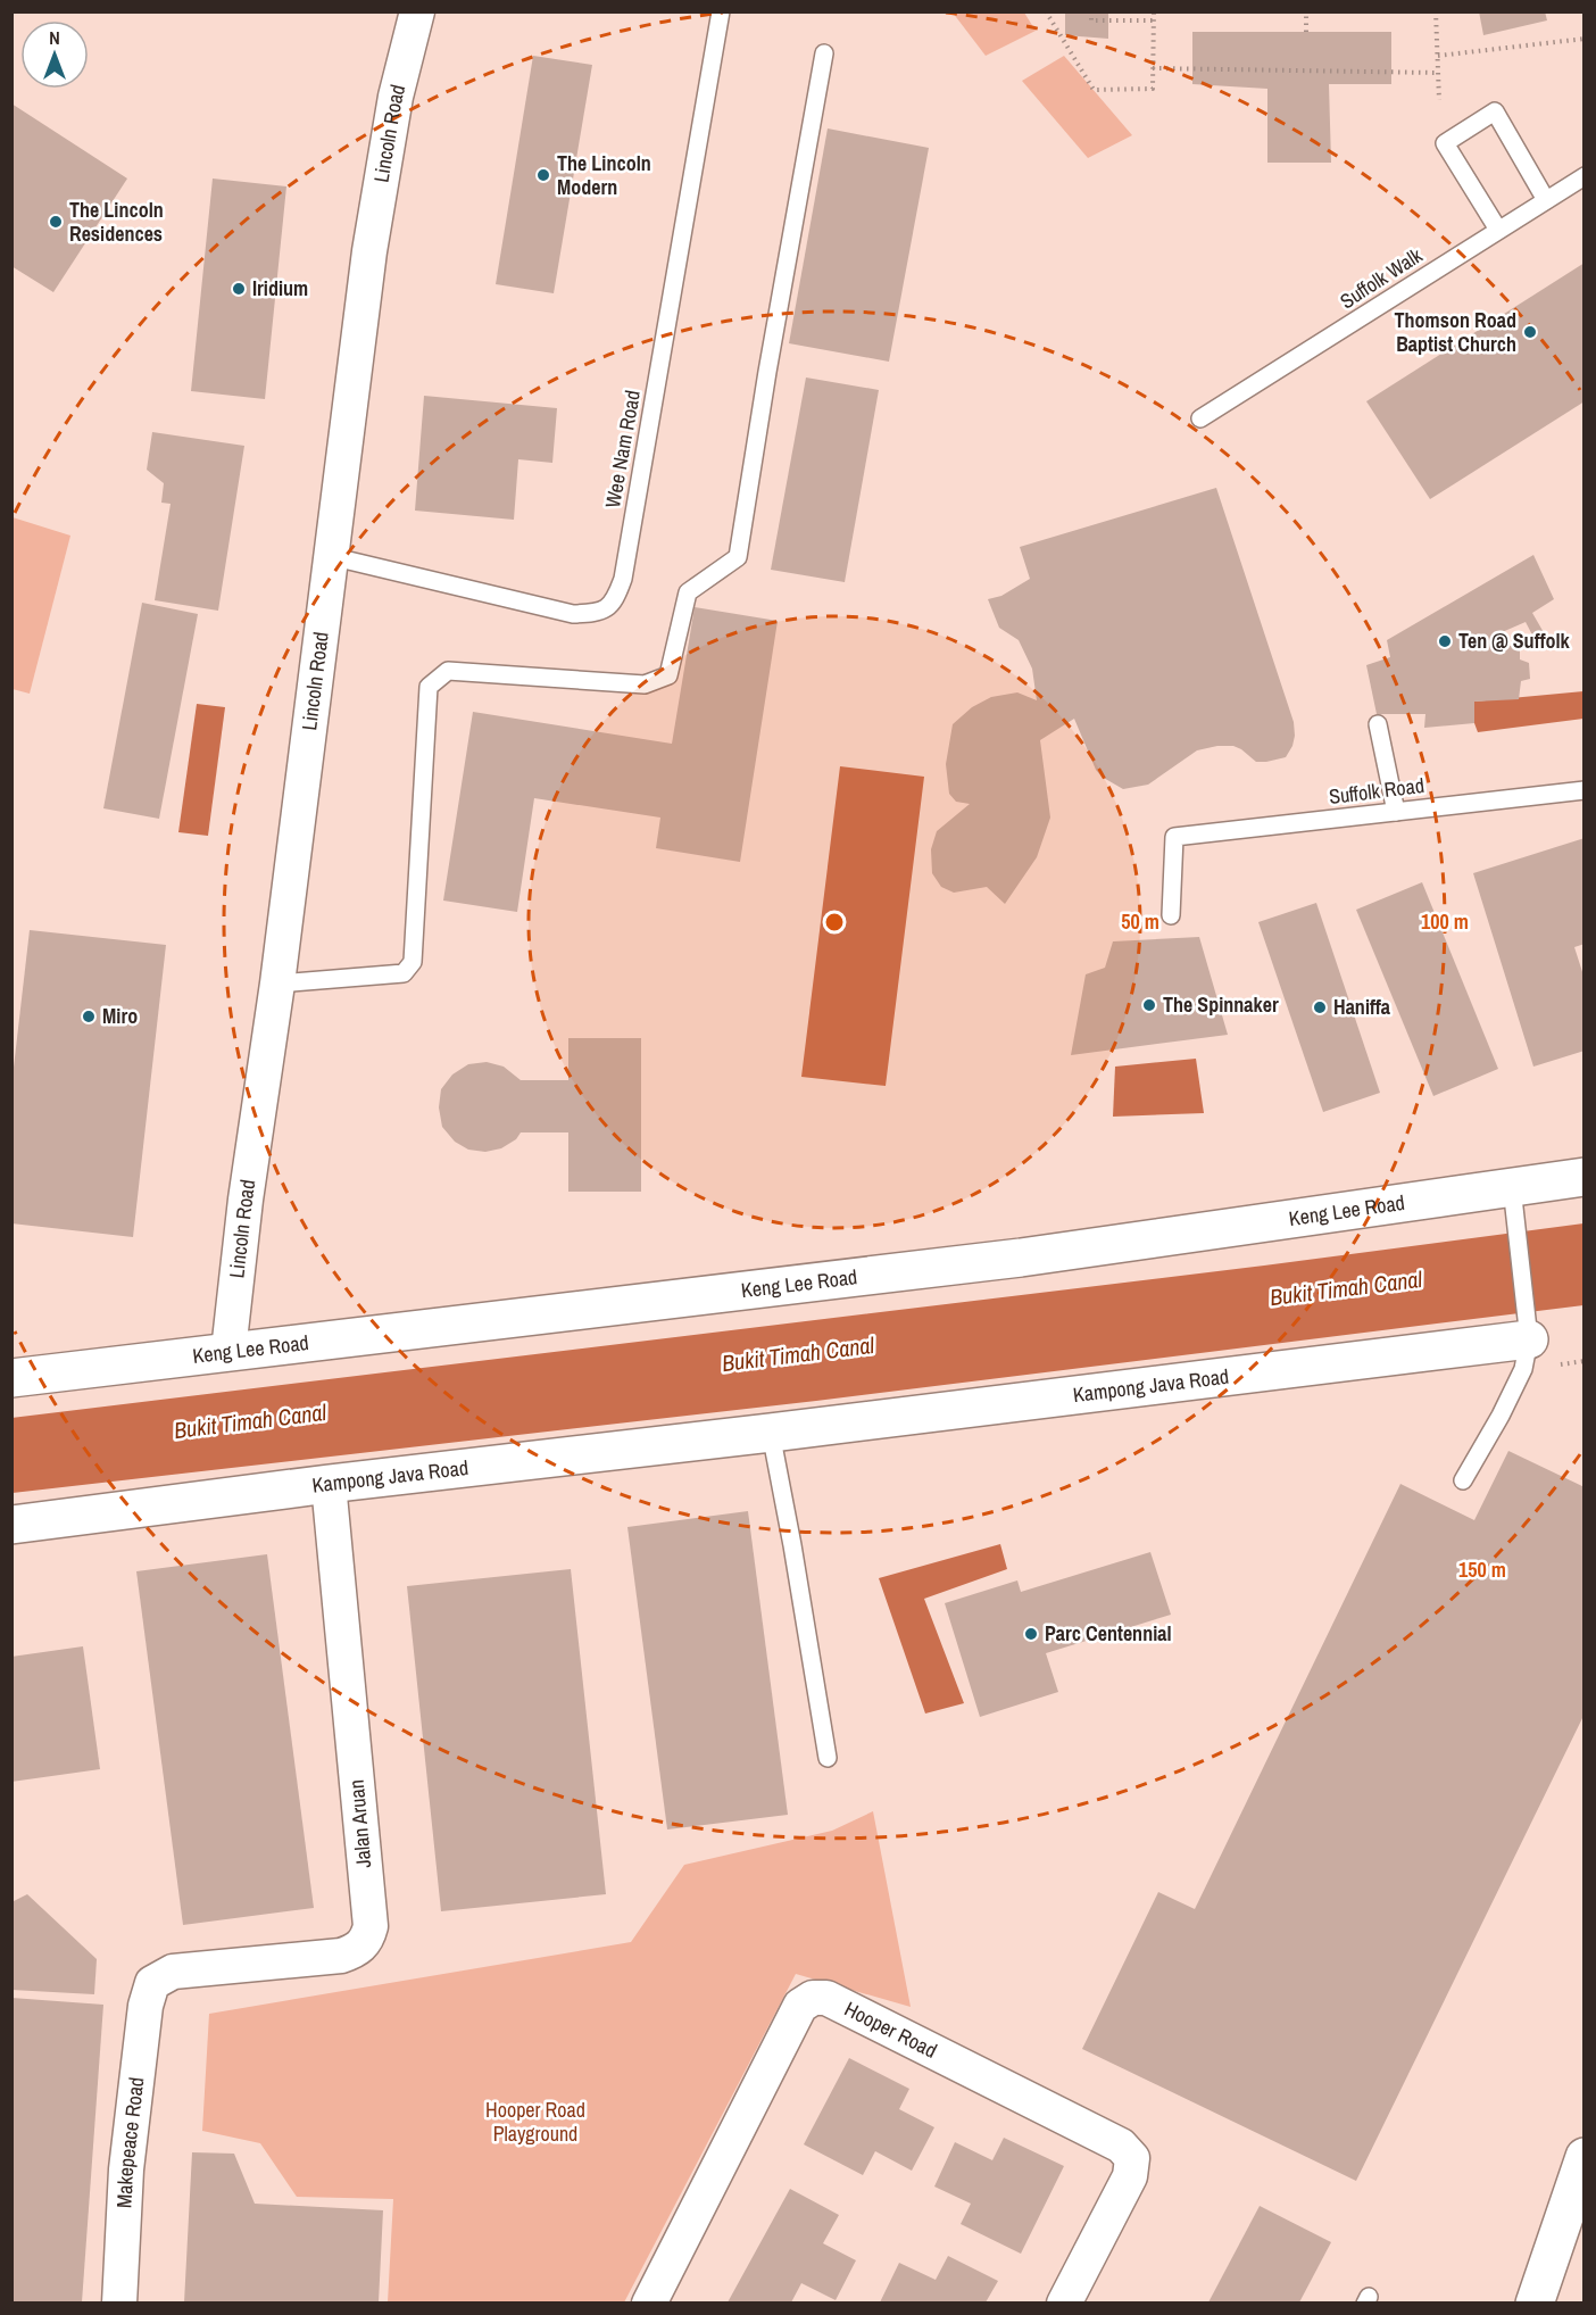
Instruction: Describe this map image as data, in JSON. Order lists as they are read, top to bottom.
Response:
{
  "streets": {
    "main road": ["Keng Lee Road", "Kampong Java Road"],
    "street": [
      "Lincoln Road",
      "Jalan Aruan",
      "Hooper Road",
      "Makepeace Road"
    ],
    "lane": ["Suffolk Walk", "Wee Nam Road", "Suffolk Road"]
  },
  "crossings": [
    ["Lincoln Road", "Wee Nam Road"],
    ["Lincoln Road", "Keng Lee Road"],
    ["Kampong Java Road", "Jalan Aruan"],
    ["Jalan Aruan", "Makepeace Road"]
  ],
  "water": ["Bukit Timah Canal"],
  "parks": ["Hooper Road Playground"],
  "places": [
    "The Lincoln Modern",
    "The Lincoln Residences",
    "Iridium",
    "Thomson Road Baptist Church",
    "Ten @ Suffolk",
    "The Spinnaker",
    "Haniffa",
    "Miro",
    "Parc Centennial"
  ],
  "north": "top",
  "rings": ["50 m", "100 m", "150 m"]
}
